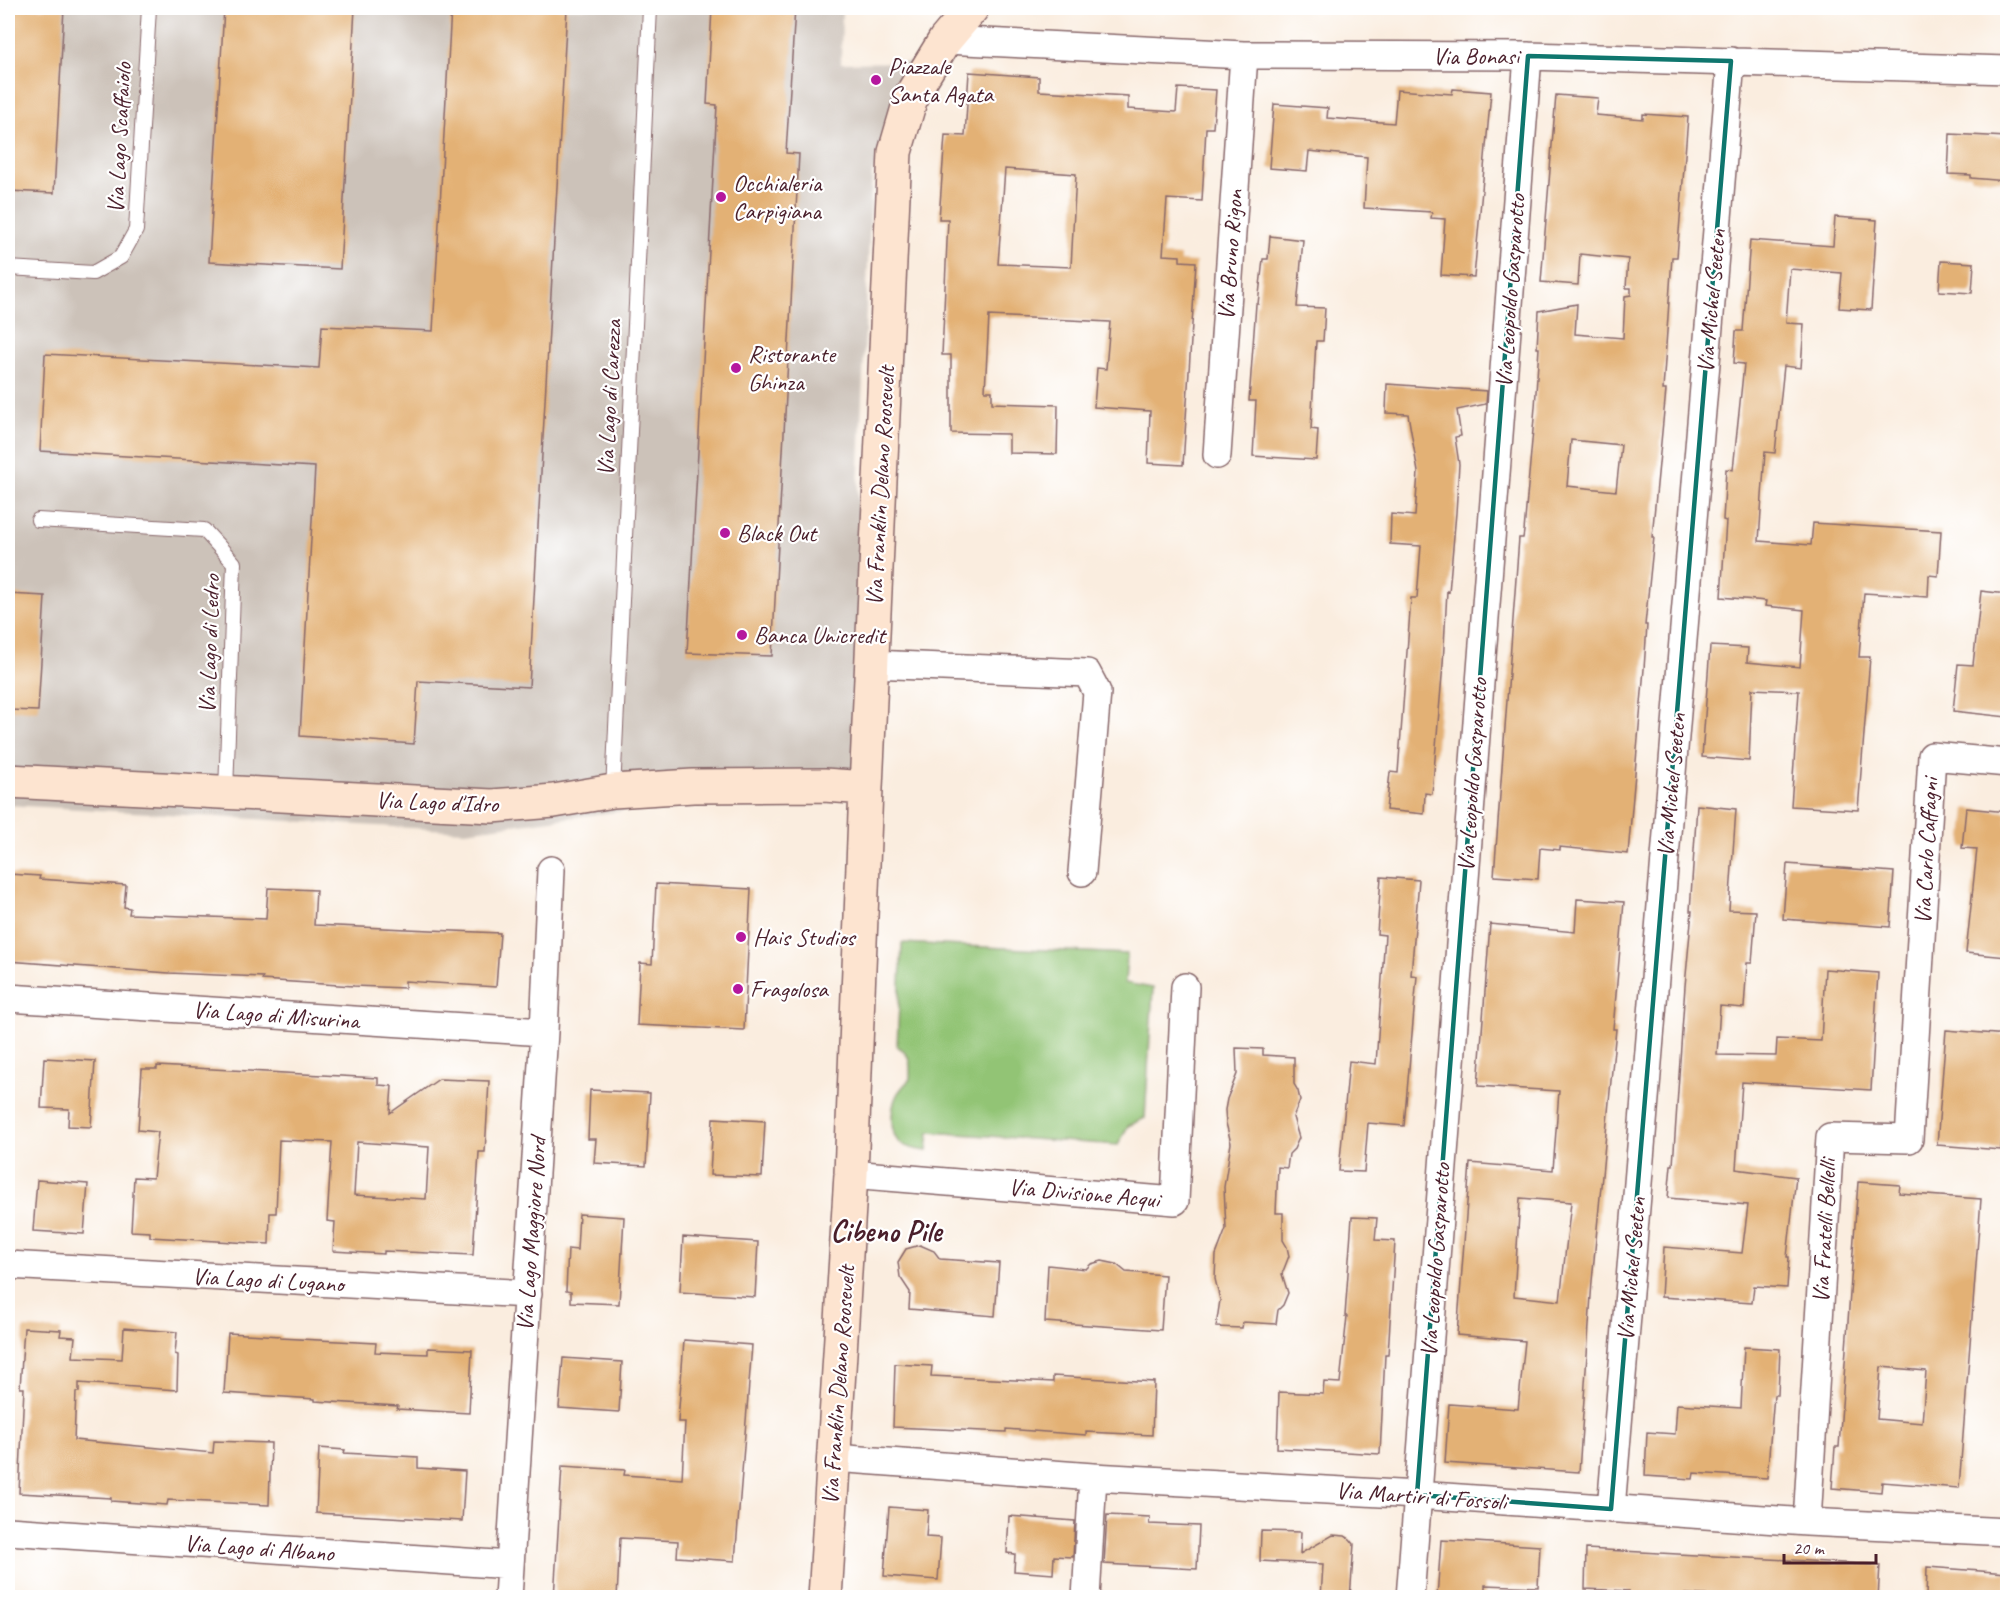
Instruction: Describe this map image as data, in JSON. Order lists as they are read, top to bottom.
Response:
{
  "streets": {
    "main road": ["Via Franklin Delano Roosevelt", "Via Lago d'Idro"],
    "street": [
      "Via Bonasi",
      "Via Bruno Rigon",
      "Via Leopoldo Gasparotto",
      "Via Michel Seeten",
      "Via Carlo Caffagni",
      "Via Lago di Misurina",
      "Via Divisione Acqui",
      "Via Fratelli Bellelli",
      "Via Lago Maggiore Nord",
      "Via Lago di Lugano",
      "Via Martiri di Fossoli",
      "Via Lago di Albano"
    ],
    "lane": ["Via Lago Scaffaiolo", "Via Lago di Carezza", "Via Lago di Ledro"]
  },
  "crossings": [
    ["Via Bonasi", "Via Bruno Rigon"],
    ["Via Bonasi", "Via Leopoldo Gasparotto"],
    ["Via Bonasi", "Via Michel Seeten"],
    ["Via Bonasi", "Via Franklin Delano Roosevelt"],
    ["Via Leopoldo Gasparotto", "Via Martiri di Fossoli"],
    ["Via Michel Seeten", "Via Martiri di Fossoli"],
    ["Via Lago di Carezza", "Via Lago d'Idro"],
    ["Via Franklin Delano Roosevelt", "Via Lago d'Idro"],
    ["Via Franklin Delano Roosevelt", "Via Divisione Acqui"],
    ["Via Franklin Delano Roosevelt", "Via Martiri di Fossoli"],
    ["Via Lago di Ledro", "Via Lago d'Idro"],
    ["Via Carlo Caffagni", "Via Fratelli Bellelli"],
    ["Via Lago di Misurina", "Via Lago Maggiore Nord"],
    ["Via Fratelli Bellelli", "Via Martiri di Fossoli"],
    ["Via Lago Maggiore Nord", "Via Lago di Lugano"],
    ["Via Lago Maggiore Nord", "Via Lago di Albano"]
  ],
  "districts": ["Cibeno Pile"],
  "places": [
    "Piazzale Santa Agata",
    "Occhialeria Carpigiana",
    "Ristorante Ghinza",
    "Black Out",
    "Banca Unicredit",
    "Hais Studios",
    "Fragolosa"
  ],
  "scale_bar": "20 m"
}
